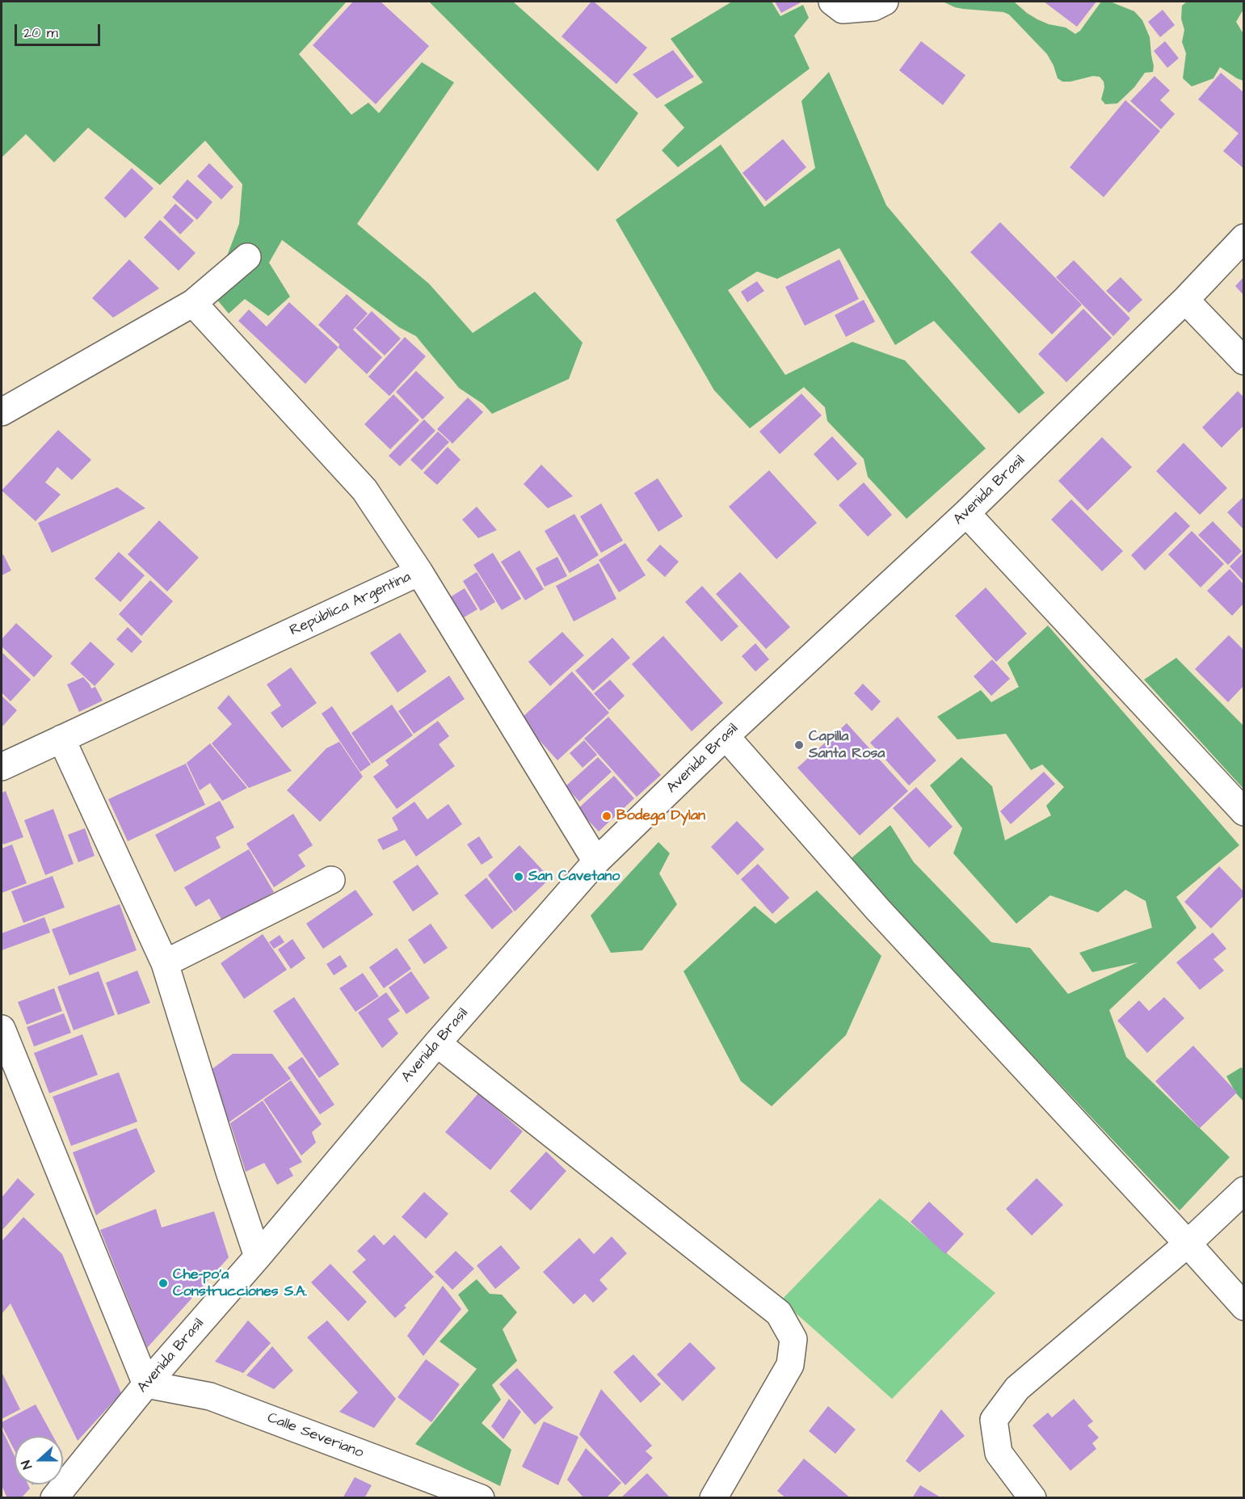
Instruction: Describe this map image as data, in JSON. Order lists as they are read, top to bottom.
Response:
{
  "streets": {
    "street": ["Avenida Brasil", "República Argentina", "Calle Severiano"]
  },
  "crossings": [
    ["Avenida Brasil", "República Argentina"],
    ["Avenida Brasil", "Calle Severiano"]
  ],
  "places": [
    "Capilla Santa Rosa",
    "Bodega Dylan",
    "San Cavetano",
    "Che-po'a Construcciones S.A."
  ],
  "scale_bar": "20 m",
  "north": "left"
}
